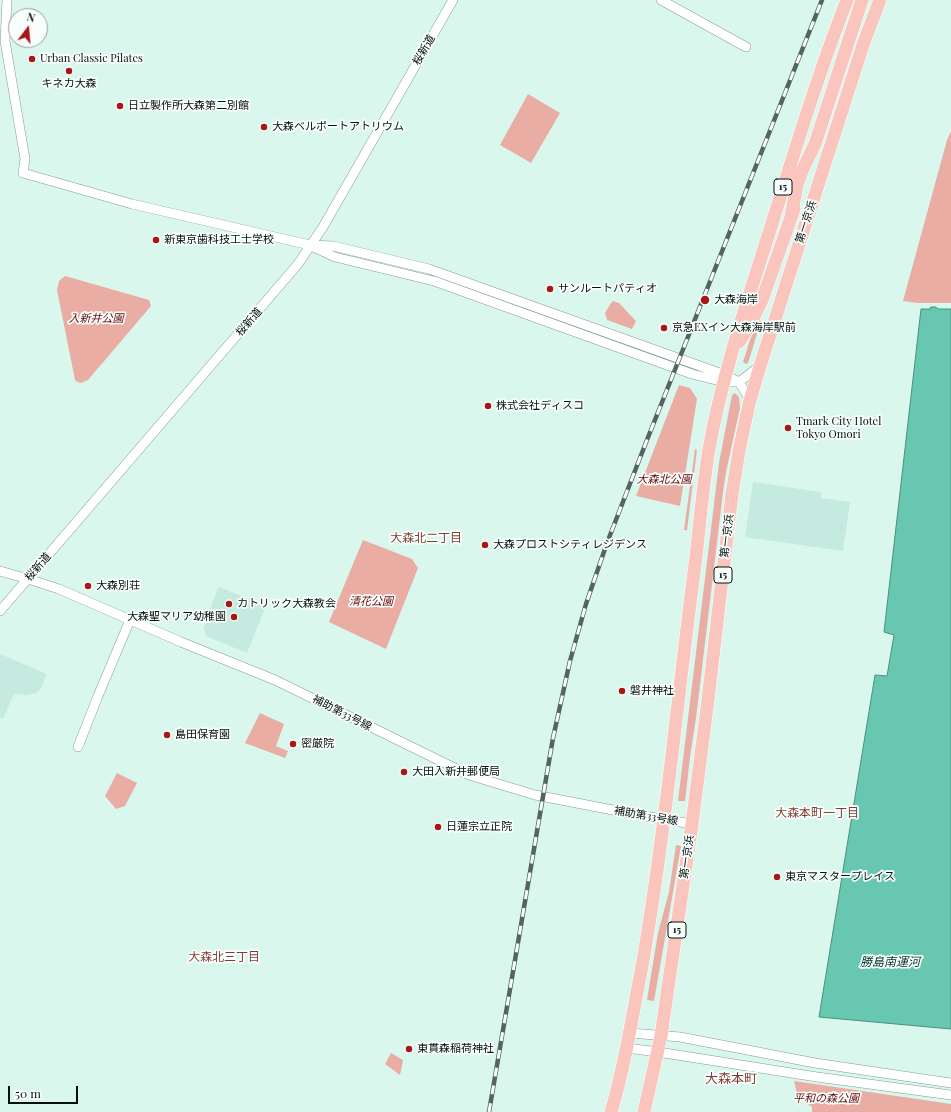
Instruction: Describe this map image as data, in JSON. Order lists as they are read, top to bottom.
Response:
{
  "streets": {
    "highway": ["15", "第一京浜"],
    "street": ["桜新道", "補助第33号線"]
  },
  "crossings": [
    ["桜新道", "補助第33号線"],
    ["15", "補助第33号線"],
    ["第一京浜", "補助第33号線"]
  ],
  "districts": [
    "大森北二丁目",
    "大森本町一丁目",
    "大森北三丁目",
    "大森本町"
  ],
  "water": ["勝島南運河"],
  "parks": [
    "入新井公園",
    "大森北公園",
    "清花公園",
    "平和の森公園"
  ],
  "places": [
    "Urban Classic Pilates",
    "キネカ大森",
    "日立製作所大森第二別館",
    "大森ベルポートアトリウム",
    "新東京歯科技工士学校",
    "サンルートパティオ",
    "大森海岸",
    "京急EXイン大森海岸駅前",
    "株式会社ディスコ",
    "Tmark City Hotel Tokyo Omori",
    "大森プロストシティレジデンス",
    "大森別荘",
    "カトリック大森教会",
    "大森聖マリア幼稚園",
    "磐井神社",
    "島田保育園",
    "密厳院",
    "大田入新井郵便局",
    "日蓮宗立正院",
    "東京マスタープレイス",
    "東貫森稲荷神社"
  ],
  "scale_bar": "50 m",
  "north": "top"
}
